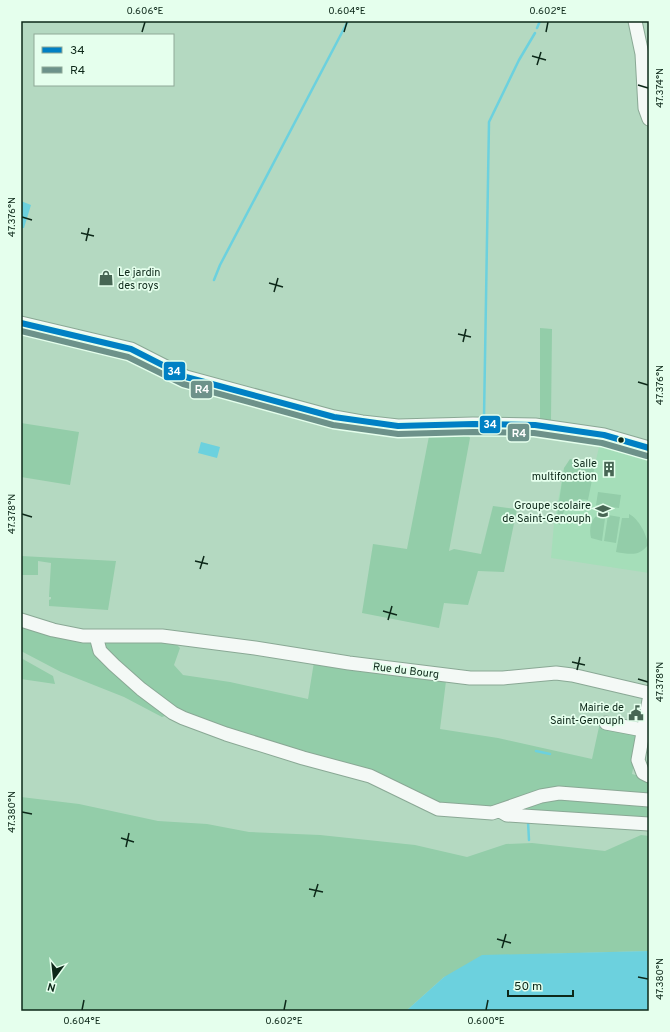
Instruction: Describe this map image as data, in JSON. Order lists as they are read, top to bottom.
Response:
{
  "streets": {
    "street": ["Rue du Bourg"]
  },
  "places": {
    "shop": ["Le jardin des roys"],
    "building": ["Salle multifonction"],
    "school or university": ["Groupe scolaire de Saint-Genouph"],
    "public building": ["Mairie de Saint-Genouph"]
  },
  "lines": ["transit line 34", "transit line R4"],
  "legend": ["34", "R4"],
  "scale_bar": "50 m",
  "north": "bottom",
  "coordinates": [
    "0.606°E",
    "0.604°E",
    "0.602°E",
    "47.374°N",
    "47.376°N",
    "47.378°N",
    "47.380°N",
    "0.600°E"
  ]
}
